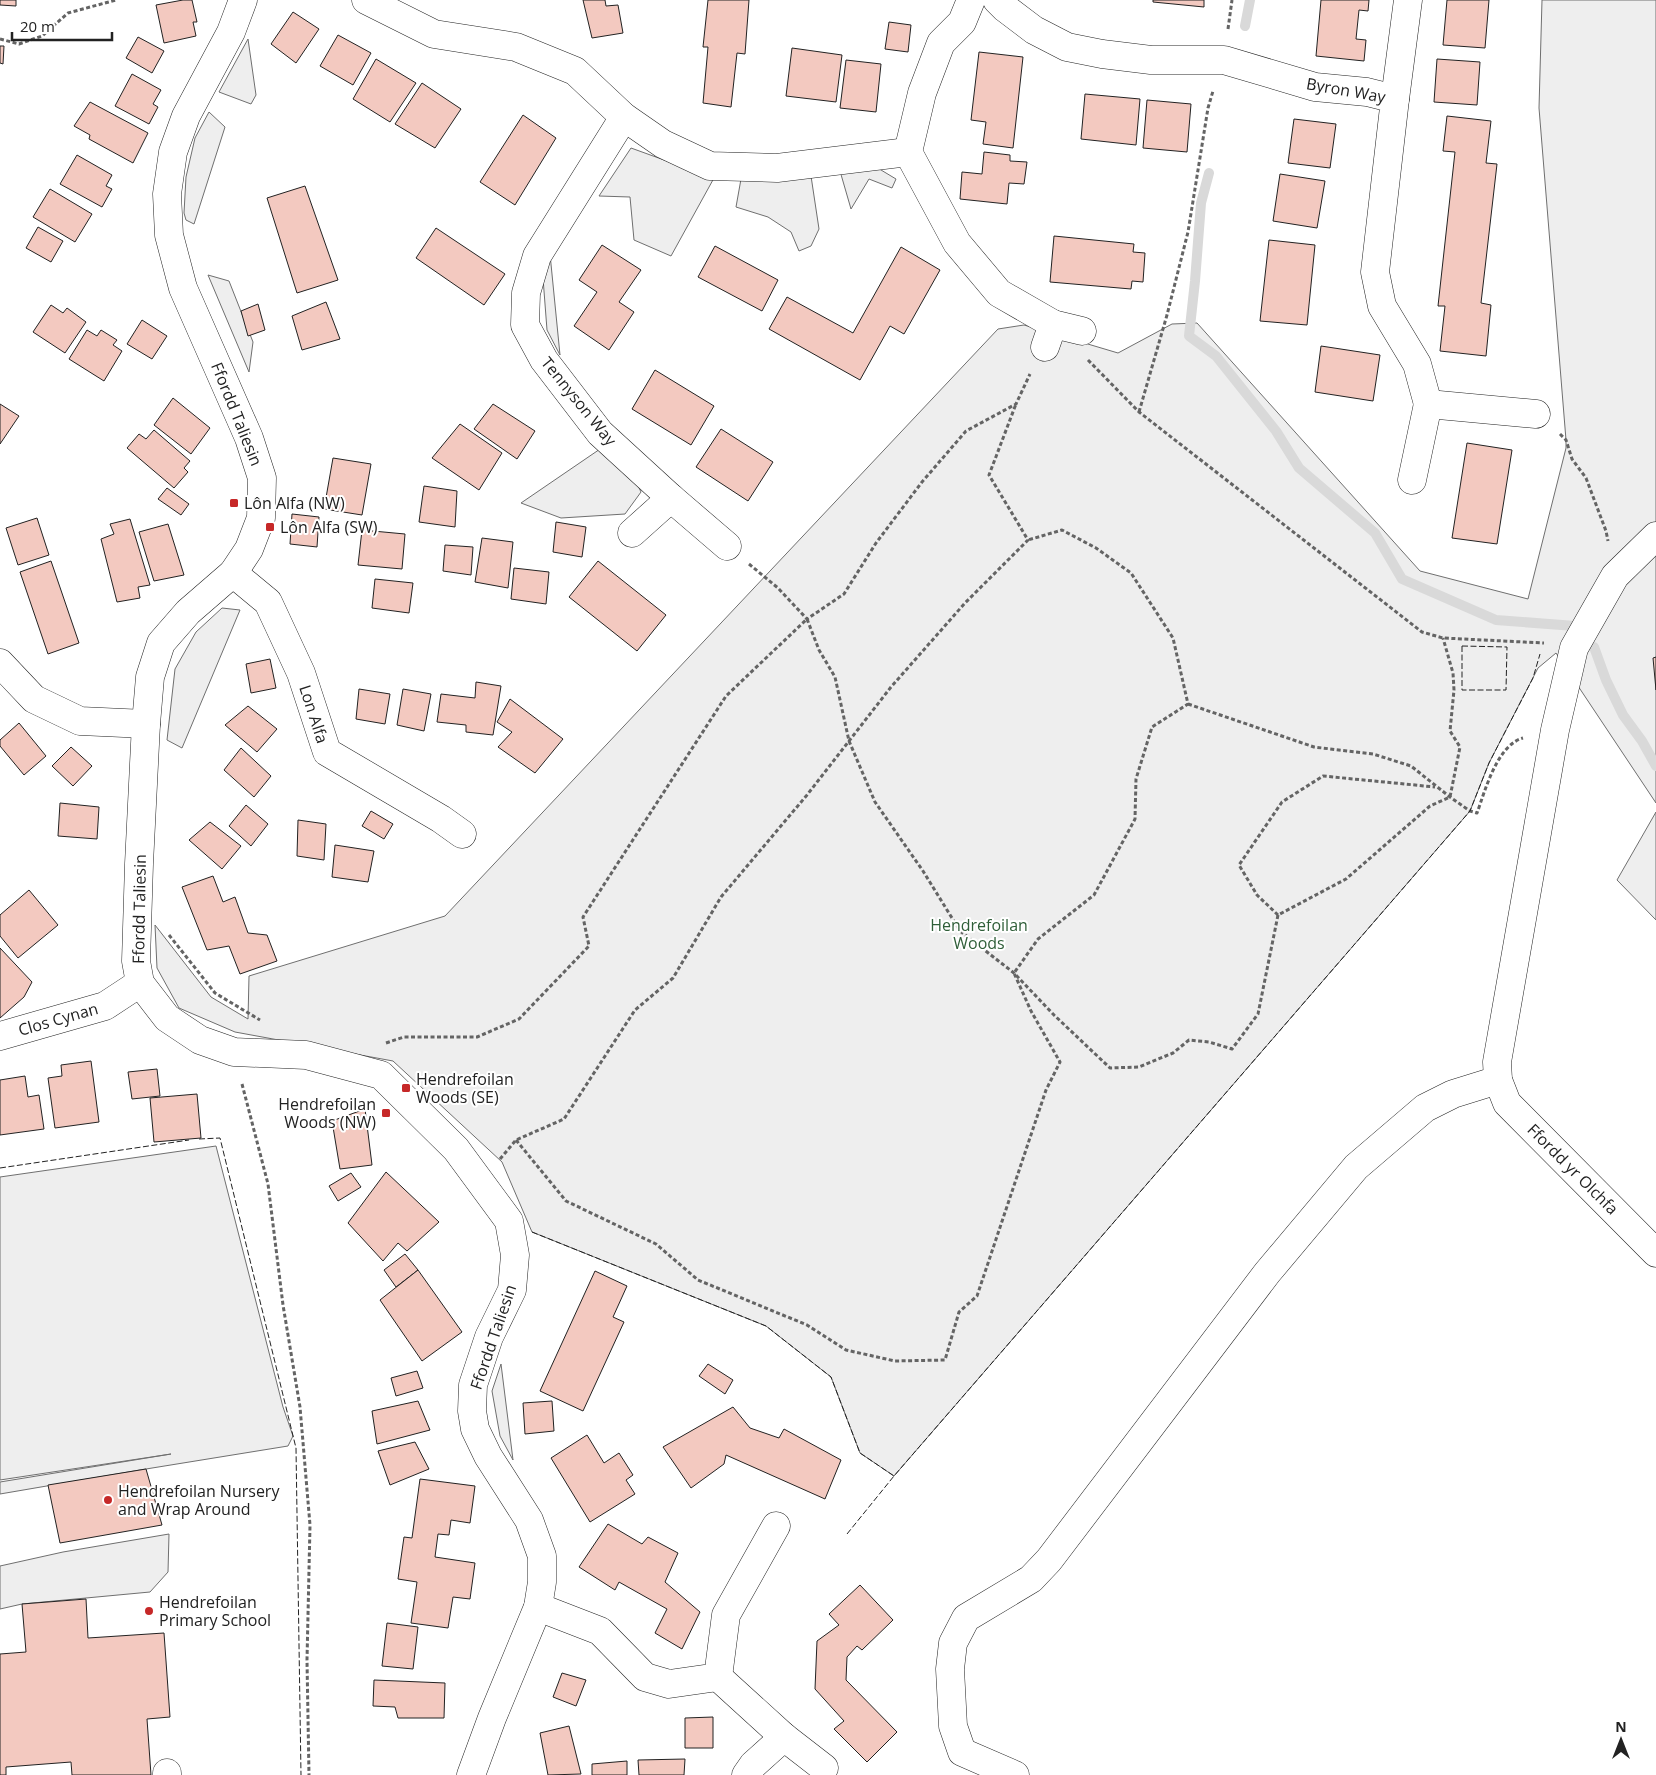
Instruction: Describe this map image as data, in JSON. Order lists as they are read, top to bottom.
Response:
{
  "streets": {
    "street": [
      "Byron Way",
      "Tennyson Way",
      "Ffordd Taliesin",
      "Lon Alfa",
      "Clos Cynan",
      "Ffordd yr Olchfa"
    ]
  },
  "crossings": [
    ["Ffordd Taliesin", "Lon Alfa"],
    ["Ffordd Taliesin", "Clos Cynan"]
  ],
  "parks": ["Hendrefoilan Woods"],
  "places": {
    "transit": [
      "Lôn Alfa (NW)",
      "Lôn Alfa (SW)",
      "Hendrefoilan Woods (SE)",
      "Hendrefoilan Woods (NW)"
    ],
    "other": ["Hendrefoilan Nursery and Wrap Around", "Hendrefoilan Primary School"]
  },
  "scale_bar": "20 m",
  "north": "top"
}
